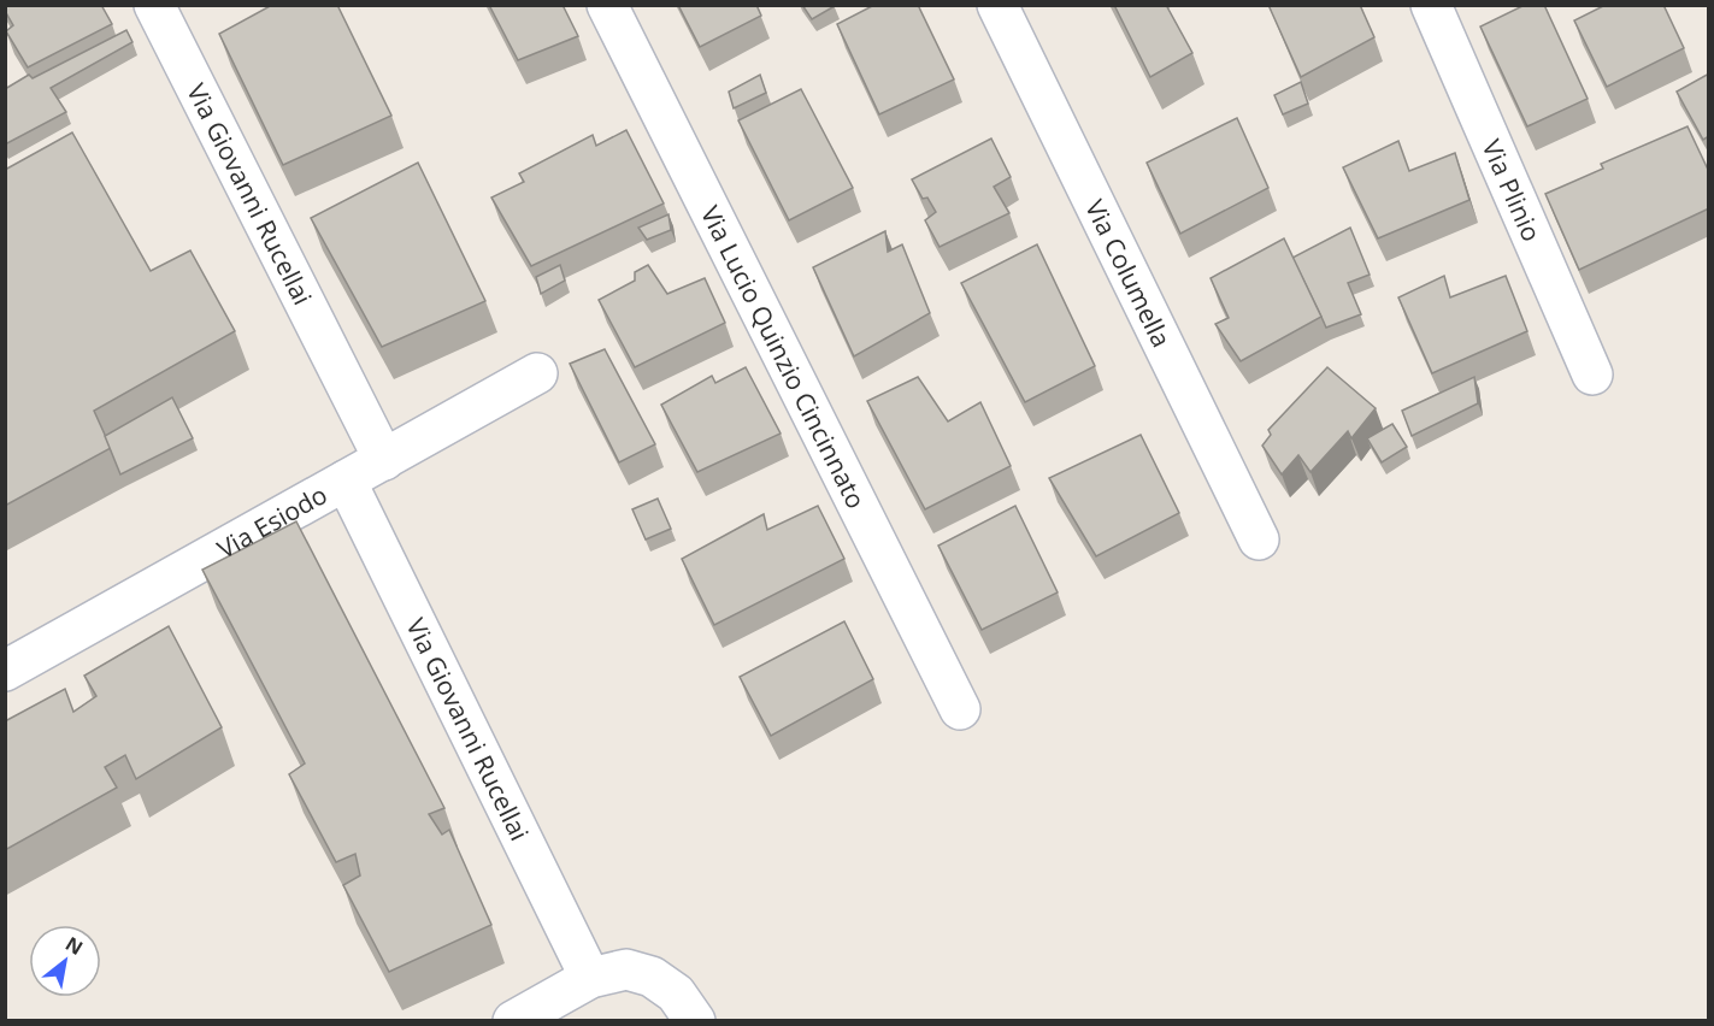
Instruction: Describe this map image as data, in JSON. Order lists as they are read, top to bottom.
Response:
{
  "streets": {
    "street": [
      "Via Plinio",
      "Via Giovanni Rucellai",
      "Via Columella",
      "Via Lucio Quinzio Cincinnato",
      "Via Esiodo"
    ]
  },
  "crossings": [
    ["Via Giovanni Rucellai", "Via Esiodo"]
  ],
  "north": "top right"
}
